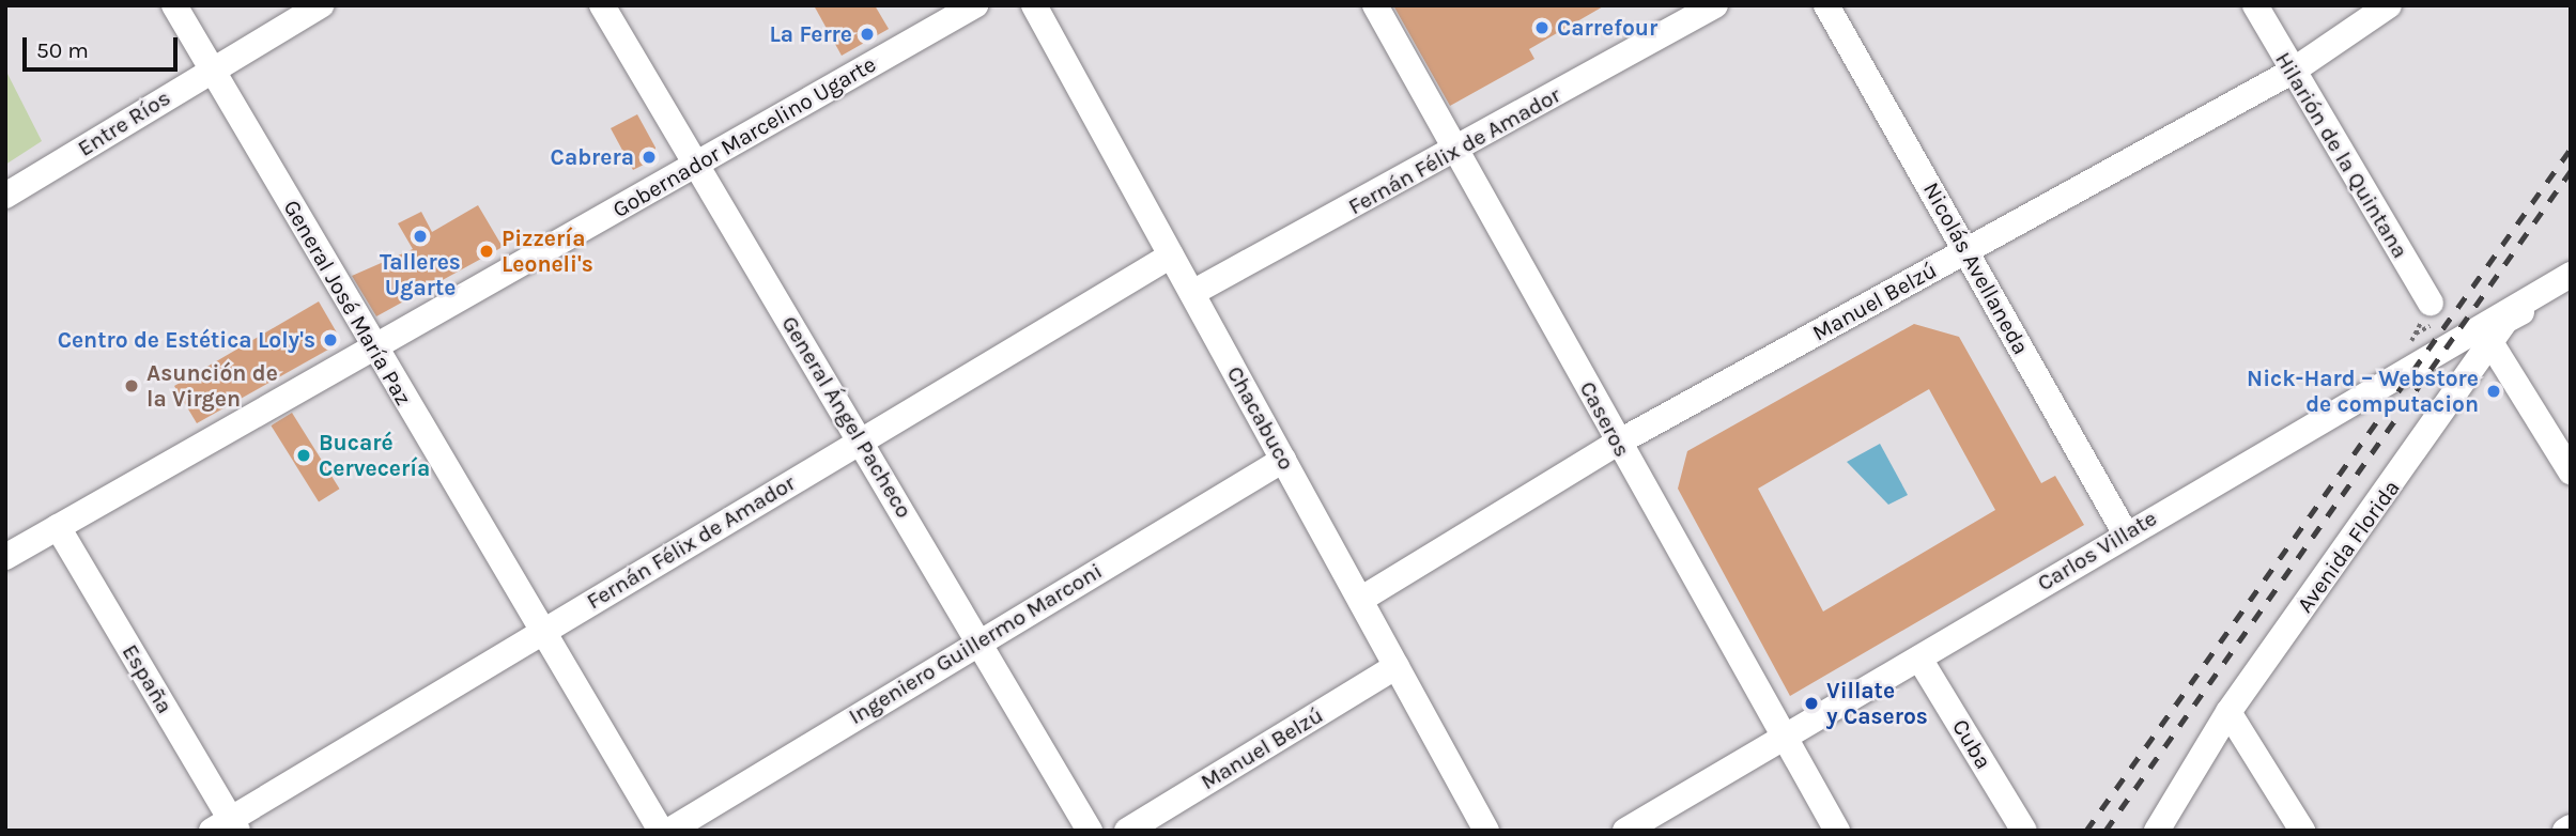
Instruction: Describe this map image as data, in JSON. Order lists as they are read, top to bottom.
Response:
{
  "streets": {
    "street": [
      "Entre Ríos",
      "Gobernador Marcelino Ugarte",
      "Fernán Félix de Amador",
      "Hilarión de la Quintana",
      "Nicolás Avellaneda",
      "Manuel Belzú",
      "General José María Paz",
      "General Ángel Pacheco",
      "Chacabuco",
      "Caseros",
      "Avenida Florida",
      "Carlos Villate",
      "Ingeniero Guillermo Marconi",
      "España",
      "Cuba"
    ]
  },
  "crossings": [
    ["Entre Ríos", "General José María Paz"],
    ["Gobernador Marcelino Ugarte", "General José María Paz"],
    ["Gobernador Marcelino Ugarte", "General Ángel Pacheco"],
    ["Gobernador Marcelino Ugarte", "España"],
    ["Fernán Félix de Amador", "General José María Paz"],
    ["Fernán Félix de Amador", "General Ángel Pacheco"],
    ["Fernán Félix de Amador", "Chacabuco"],
    ["Fernán Félix de Amador", "Caseros"],
    ["Fernán Félix de Amador", "España"],
    ["Hilarión de la Quintana", "Manuel Belzú"],
    ["Nicolás Avellaneda", "Manuel Belzú"],
    ["Nicolás Avellaneda", "Carlos Villate"],
    ["Manuel Belzú", "Chacabuco"],
    ["Manuel Belzú", "Caseros"],
    ["General Ángel Pacheco", "Ingeniero Guillermo Marconi"],
    ["Chacabuco", "Ingeniero Guillermo Marconi"],
    ["Caseros", "Carlos Villate"],
    ["Avenida Florida", "Carlos Villate"],
    ["Carlos Villate", "Cuba"]
  ],
  "places": [
    "Carrefour",
    "La Ferre",
    "Cabrera",
    "Talleres Ugarte",
    "Pizzería Leoneli's",
    "Centro de Estética Loly's",
    "Asunción de la Virgen",
    "Nick-Hard – Webstore de computacion",
    "Bucaré Cervecería",
    "Villate y Caseros"
  ],
  "scale_bar": "50 m"
}
